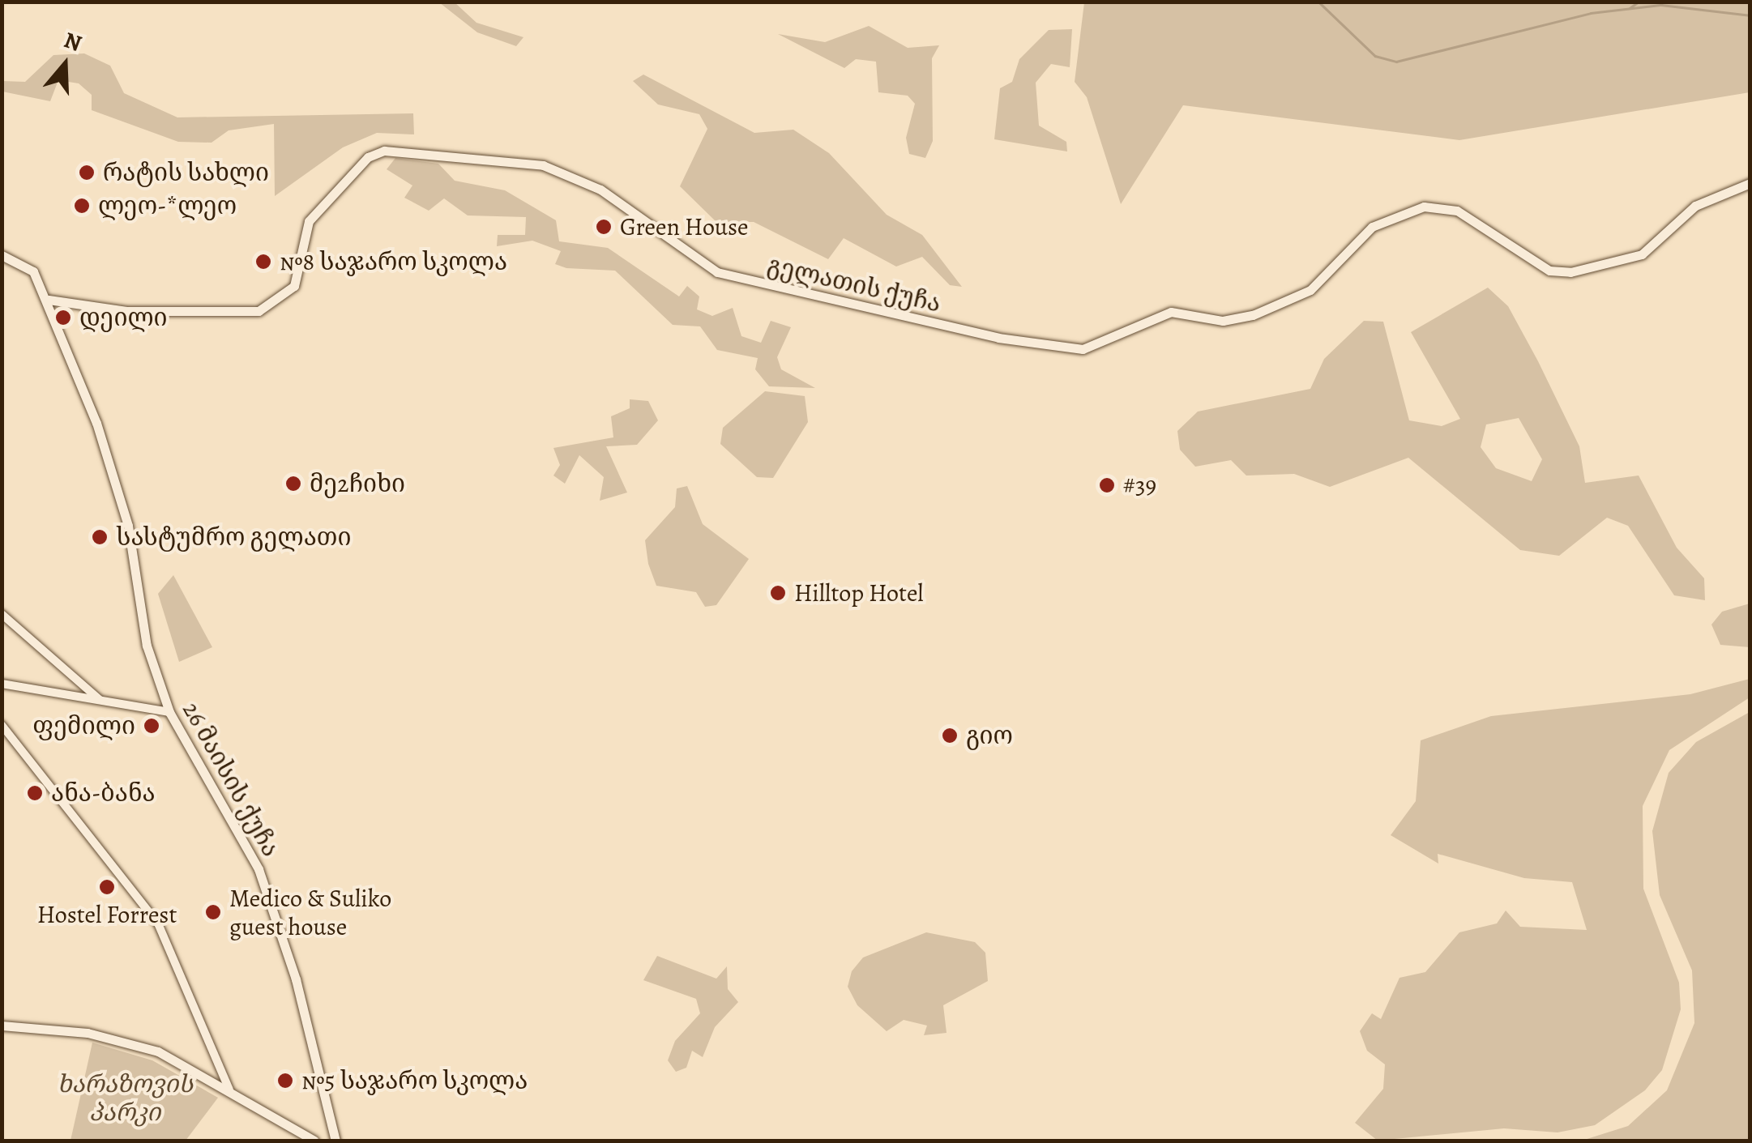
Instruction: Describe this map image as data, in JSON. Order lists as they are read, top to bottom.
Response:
{
  "streets": {
    "main road": ["გელათის ქუჩა", "26 მაისის ქუჩა"]
  },
  "crossings": [
    ["გელათის ქუჩა", "26 მაისის ქუჩა"]
  ],
  "parks": ["ხარაზოვის პარკი"],
  "places": [
    "რატის სახლი",
    "ლეო-*ლეო",
    "Green House",
    "№8 საჯარო სკოლა",
    "დეილი",
    "მე2ჩიხი",
    "#39",
    "სასტუმრო გელათი",
    "Hilltop Hotel",
    "ფემილი",
    "გიო",
    "ანა-ბანა",
    "Hostel Forrest",
    "Medico & Suliko guest house",
    "№5 საჯარო სკოლა"
  ],
  "north": "top"
}
